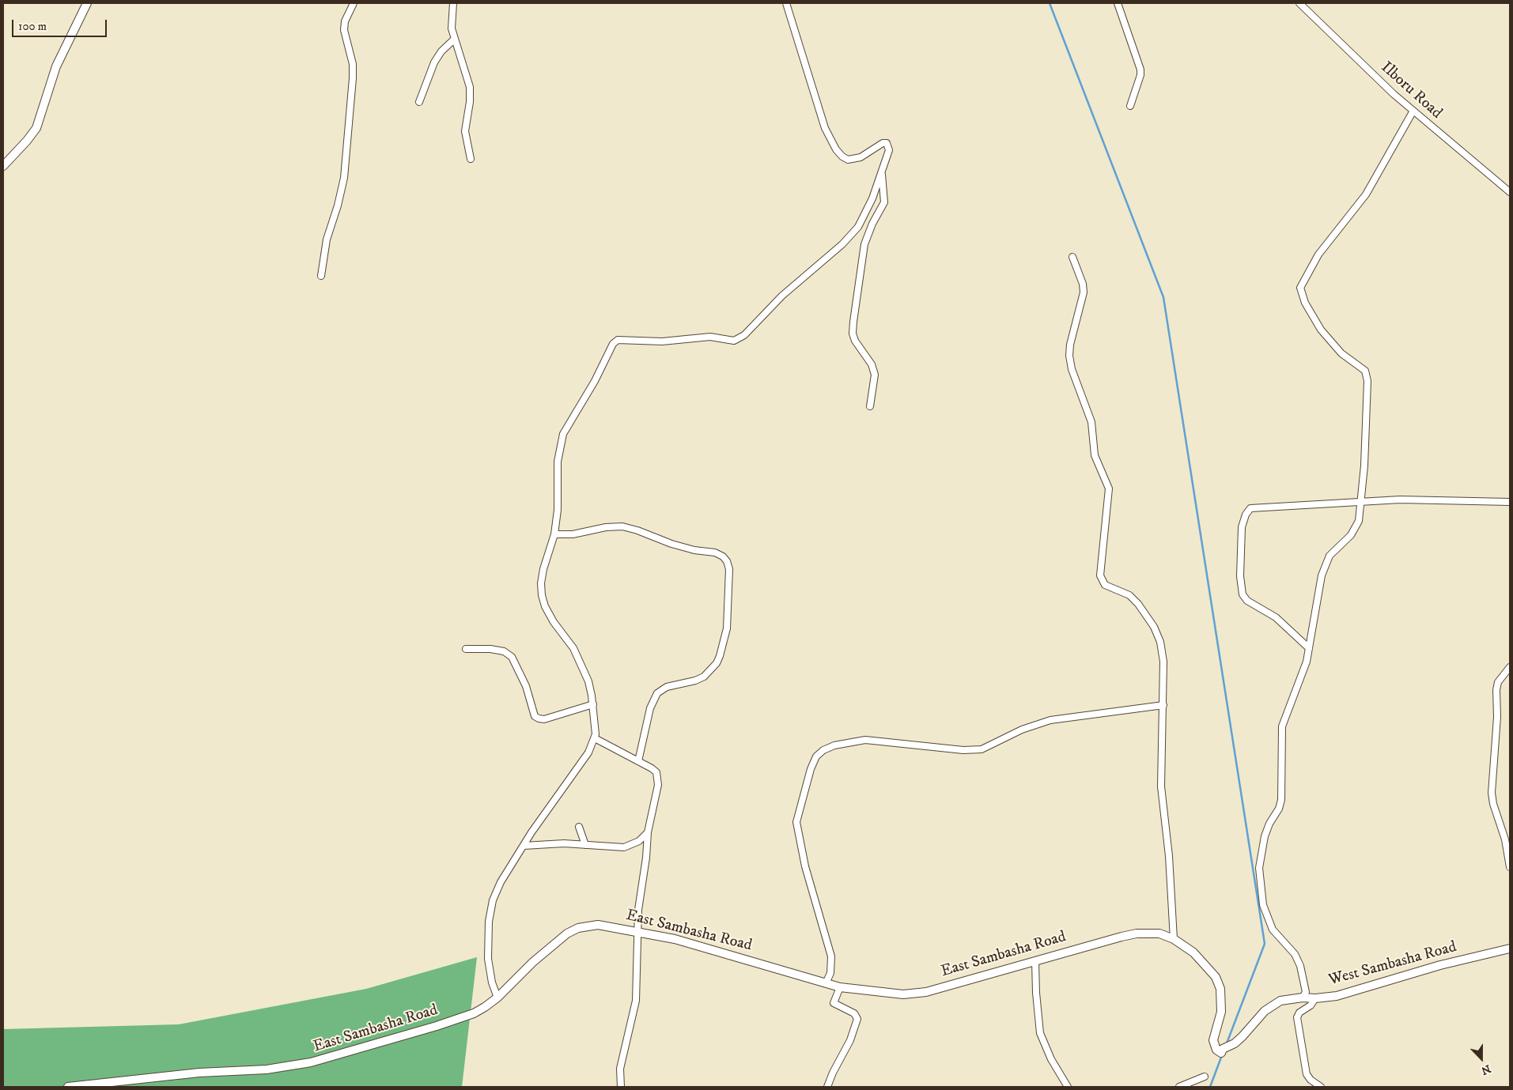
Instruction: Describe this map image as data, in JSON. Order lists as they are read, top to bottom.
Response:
{
  "streets": {
    "street": ["Ilboru Road", "East Sambasha Road", "West Sambasha Road"]
  },
  "crossings": [
    ["East Sambasha Road", "West Sambasha Road"]
  ],
  "scale_bar": "100 m",
  "north": "bottom"
}
